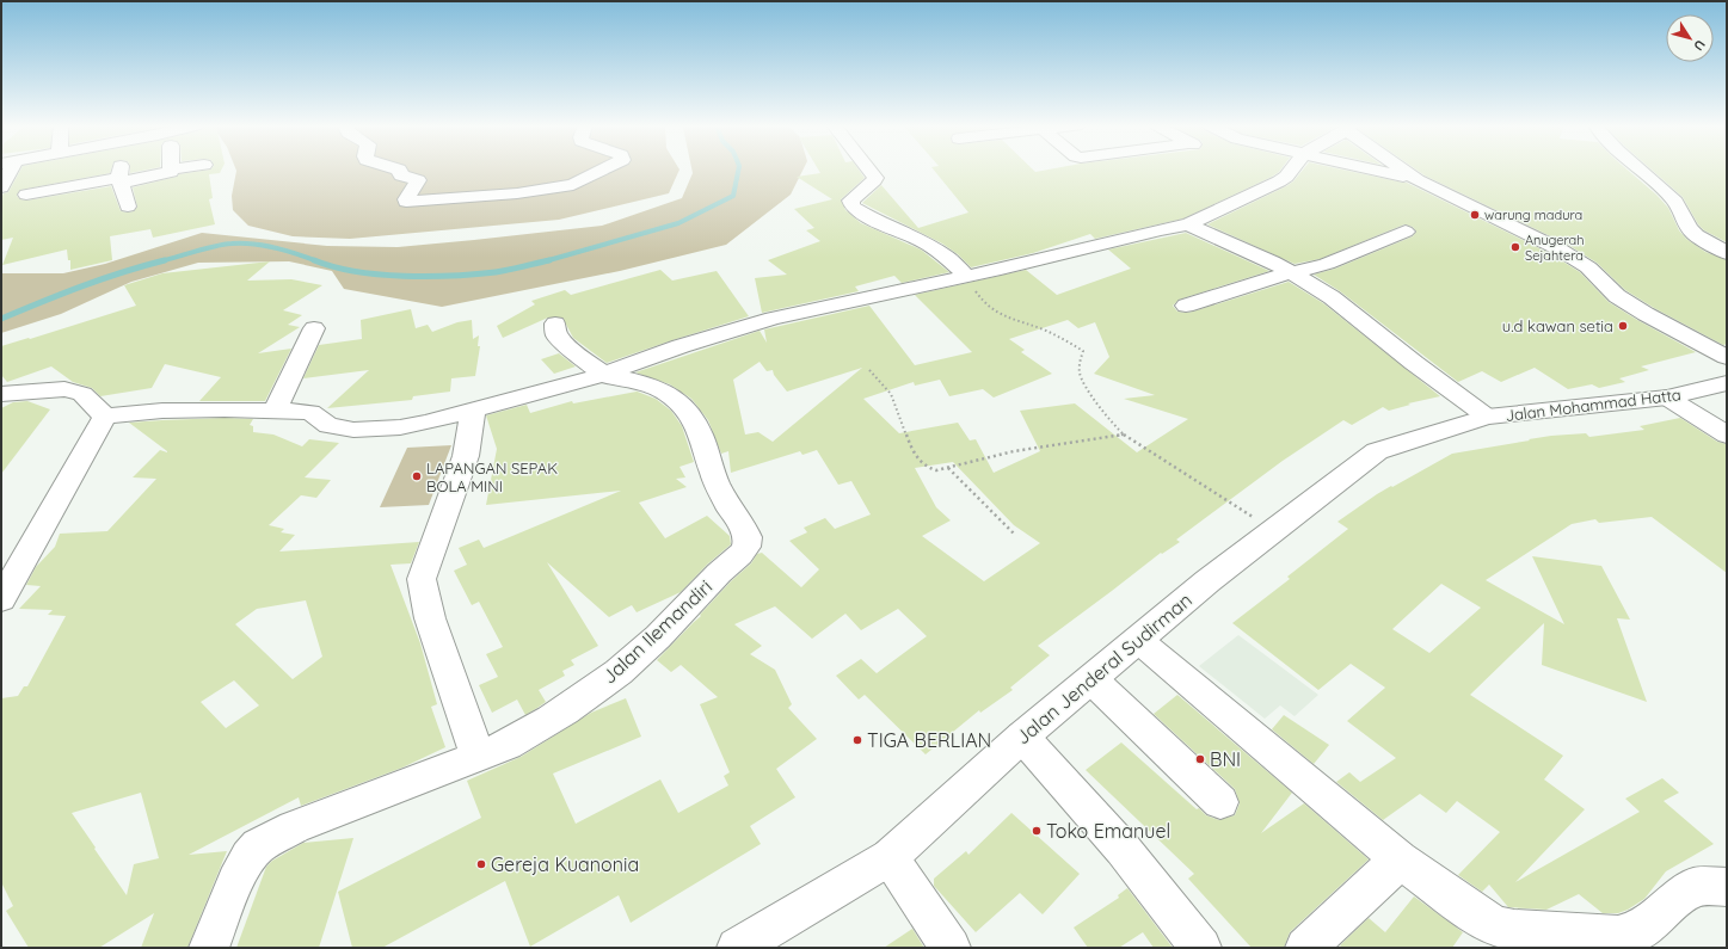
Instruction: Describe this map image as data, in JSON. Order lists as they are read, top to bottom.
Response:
{
  "streets": {
    "street": ["Jalan Mohammad Hatta", "Jalan Ilemandiri", "Jalan Jenderal Sudirman"]
  },
  "crossings": [
    ["Jalan Mohammad Hatta", "Jalan Jenderal Sudirman"]
  ],
  "places": [
    "warung madura",
    "Anugerah Sejahtera",
    "u.d kawan setia",
    "LAPANGAN SEPAK BOLA MINI",
    "TIGA BERLIAN",
    "BNI",
    "Toko Emanuel",
    "Gereja Kuanonia"
  ],
  "north": "bottom right"
}
